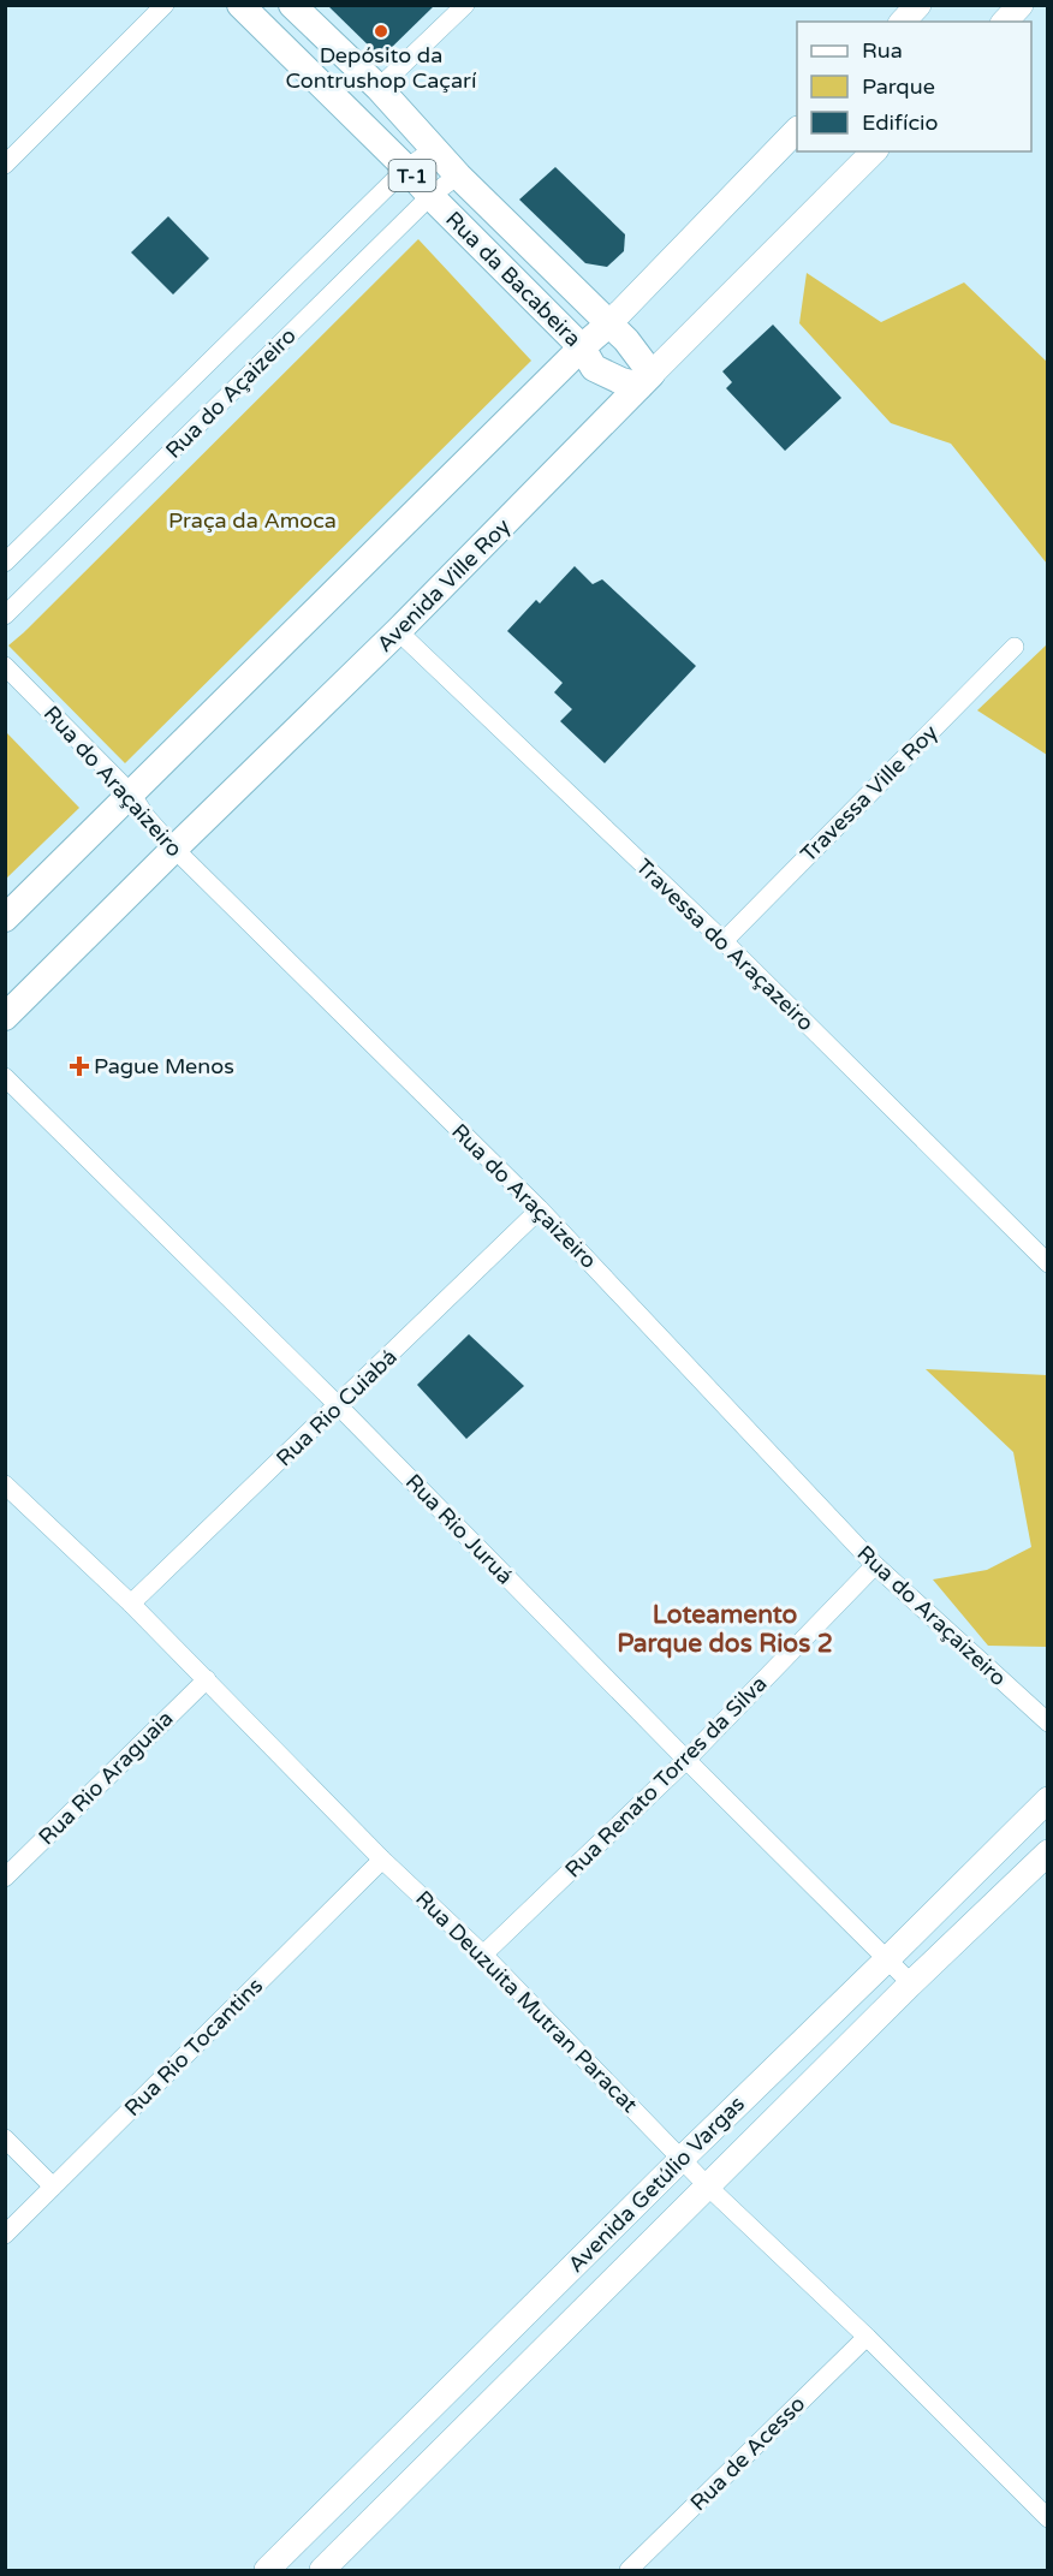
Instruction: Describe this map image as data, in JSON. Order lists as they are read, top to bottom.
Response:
{
  "streets": {
    "main road": [
      "T-1",
      "Rua da Bacabeira",
      "Avenida Ville Roy",
      "Avenida Getúlio Vargas"
    ],
    "street": [
      "Rua do Açaizeiro",
      "Rua do Araçaizeiro",
      "Travessa Ville Roy",
      "Travessa do Araçazeiro",
      "Rua Rio Cuiabá",
      "Rua Rio Juruá",
      "Rua Renato Torres da Silva",
      "Rua Rio Araguaia",
      "Rua Deuzuita Mutran Paracat",
      "Rua Rio Tocantins",
      "Rua de Acesso"
    ]
  },
  "crossings": [
    ["Rua da Bacabeira", "Rua do Açaizeiro"],
    ["Rua da Bacabeira", "Avenida Ville Roy"],
    ["Avenida Ville Roy", "Rua do Araçaizeiro"],
    ["Avenida Ville Roy", "Travessa do Araçazeiro"],
    ["Rua do Araçaizeiro", "Rua Rio Cuiabá"],
    ["Rua do Araçaizeiro", "Rua Renato Torres da Silva"],
    ["Travessa Ville Roy", "Travessa do Araçazeiro"],
    ["Rua Rio Cuiabá", "Rua Rio Juruá"],
    ["Rua Rio Cuiabá", "Rua Deuzuita Mutran Paracat"],
    ["Rua Rio Juruá", "Rua Renato Torres da Silva"],
    ["Rua Rio Juruá", "Avenida Getúlio Vargas"],
    ["Rua Renato Torres da Silva", "Rua Deuzuita Mutran Paracat"],
    ["Rua Rio Araguaia", "Rua Deuzuita Mutran Paracat"],
    ["Rua Deuzuita Mutran Paracat", "Rua Rio Tocantins"],
    ["Rua Deuzuita Mutran Paracat", "Avenida Getúlio Vargas"],
    ["Rua Deuzuita Mutran Paracat", "Rua de Acesso"]
  ],
  "districts": ["Loteamento Parque dos Rios 2"],
  "parks": ["Praça da Amoca"],
  "places": {
    "other": ["Depósito da Contrushop Caçarí"],
    "health": ["Pague Menos"]
  },
  "legend": ["Rua", "Parque", "Edifício"]
}
